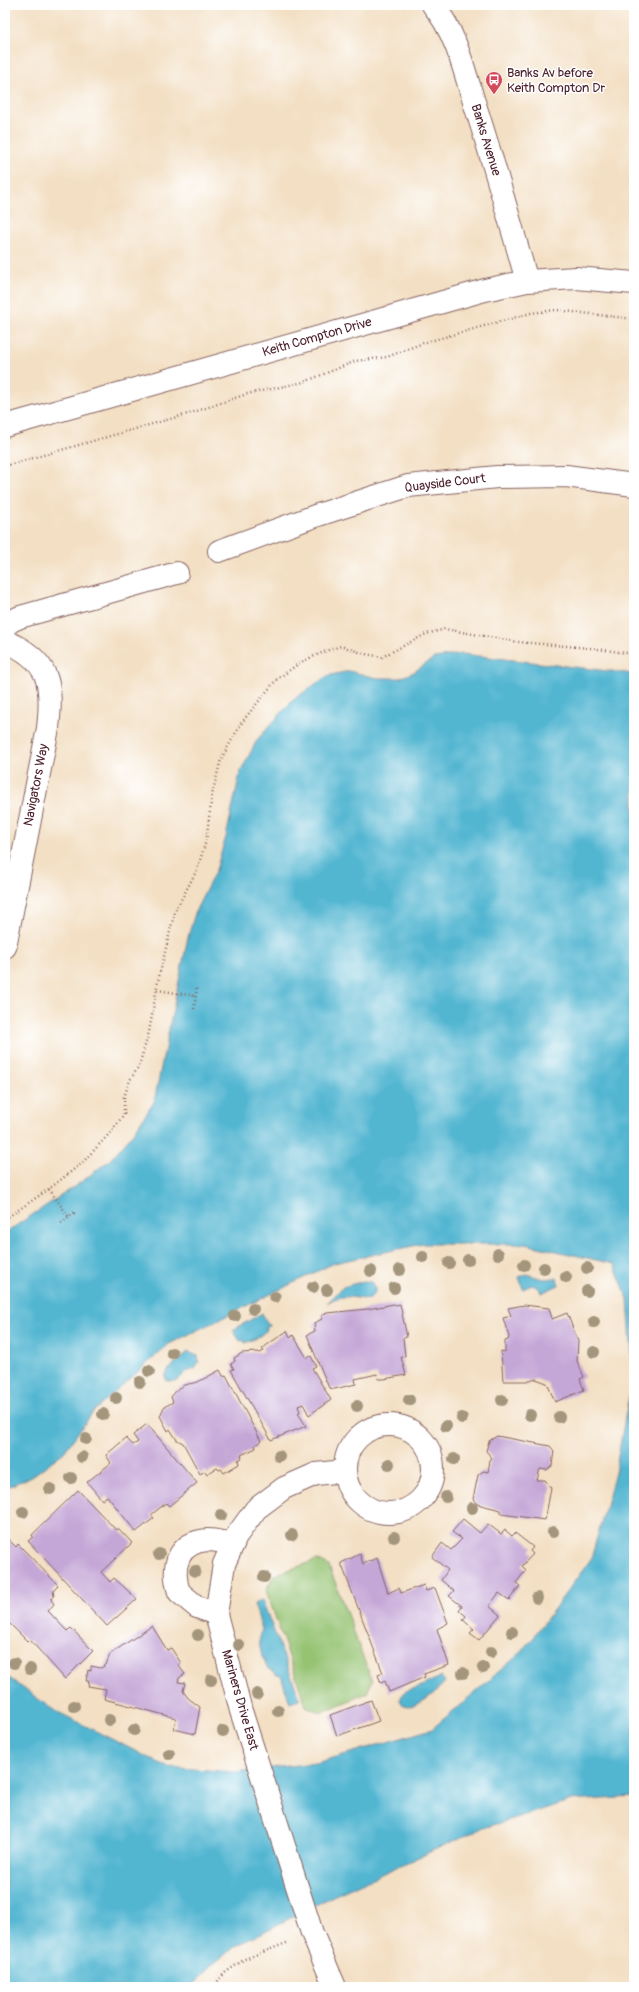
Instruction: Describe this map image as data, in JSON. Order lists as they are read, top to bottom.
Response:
{
  "streets": {
    "street": [
      "Banks Avenue",
      "Keith Compton Drive",
      "Quayside Court",
      "Navigators Way",
      "Mariners Drive East"
    ]
  },
  "crossings": [
    ["Banks Avenue", "Keith Compton Drive"]
  ],
  "places": {
    "bus stop": ["Banks Av before Keith Compton Dr"]
  }
}
